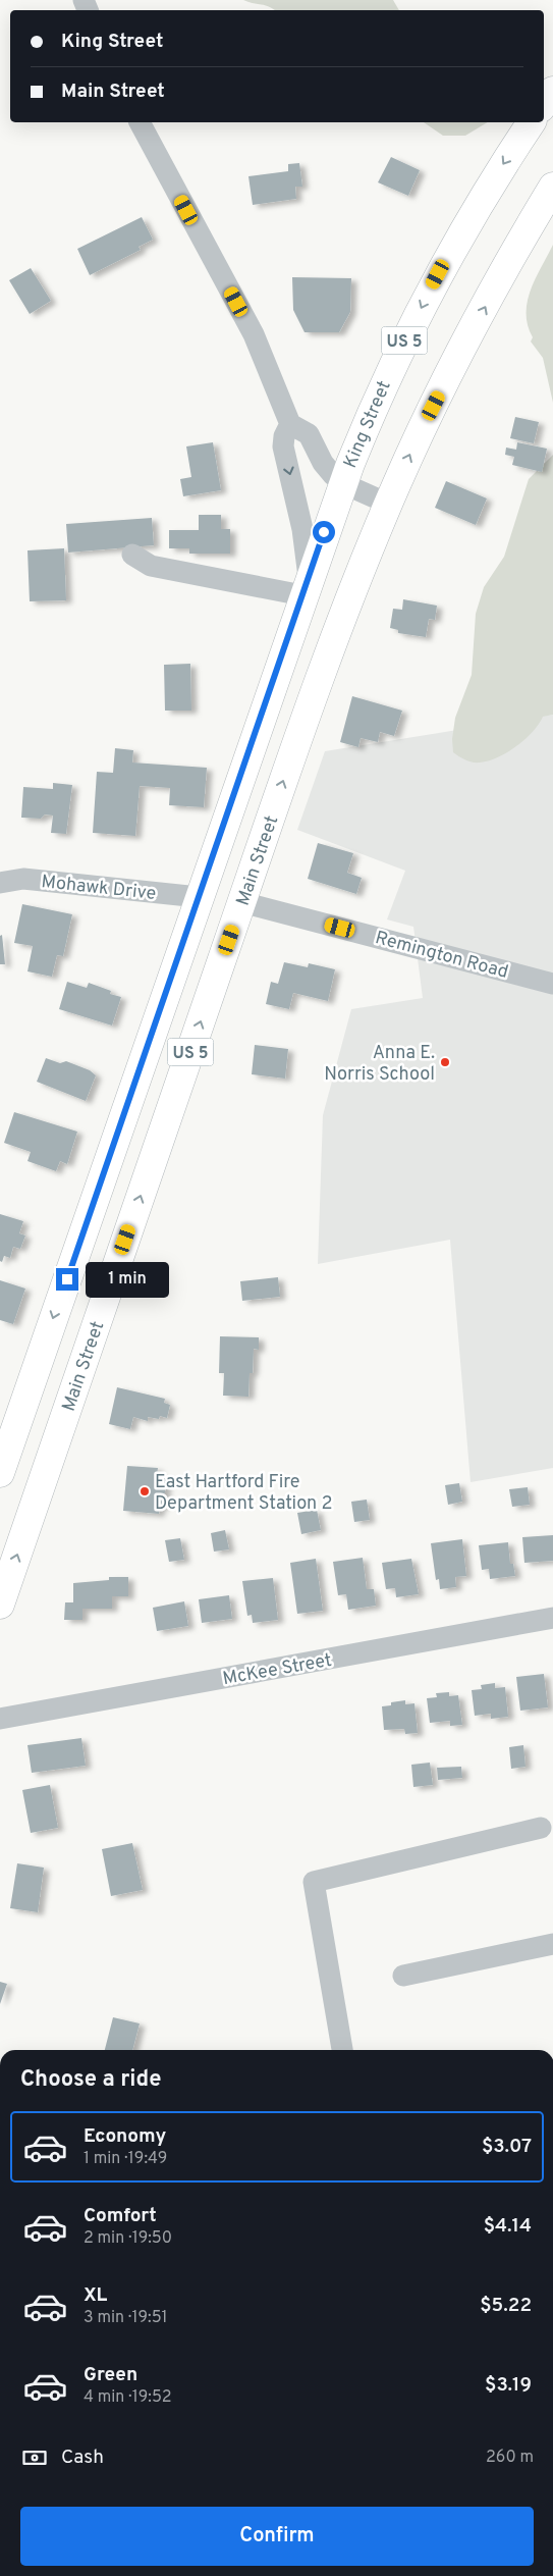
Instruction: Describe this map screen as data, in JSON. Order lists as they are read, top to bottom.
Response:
{
  "streets": {
    "highway": ["US 5", "King Street", "Main Street"],
    "street": ["Mohawk Drive", "Remington Road", "McKee Street"]
  },
  "crossings": [
    ["US 5", "King Street"],
    ["US 5", "Main Street"],
    ["US 5", "Mohawk Drive"],
    ["Main Street", "Remington Road"]
  ],
  "places": ["Anna E. Norris School", "East Hartford Fire Department Station 2"],
  "page": {
    "banner": ["King Street", "Main Street"],
    "bubble": "1 min",
    "heading": "Choose a ride",
    "list": [
      {
        "name": "Economy",
        "note": "1 min · 19:49",
        "value": "$3.07"
      },
      {
        "name": "Comfort",
        "note": "2 min · 19:50",
        "value": "$4.14"
      },
      {
        "name": "XL",
        "note": "3 min · 19:51",
        "value": "$5.22"
      },
      {
        "name": "Green",
        "note": "4 min · 19:52",
        "value": "$3.19"
      }
    ],
    "pay": ["Cash", "260 m"],
    "buttons": "Confirm"
  }
}
